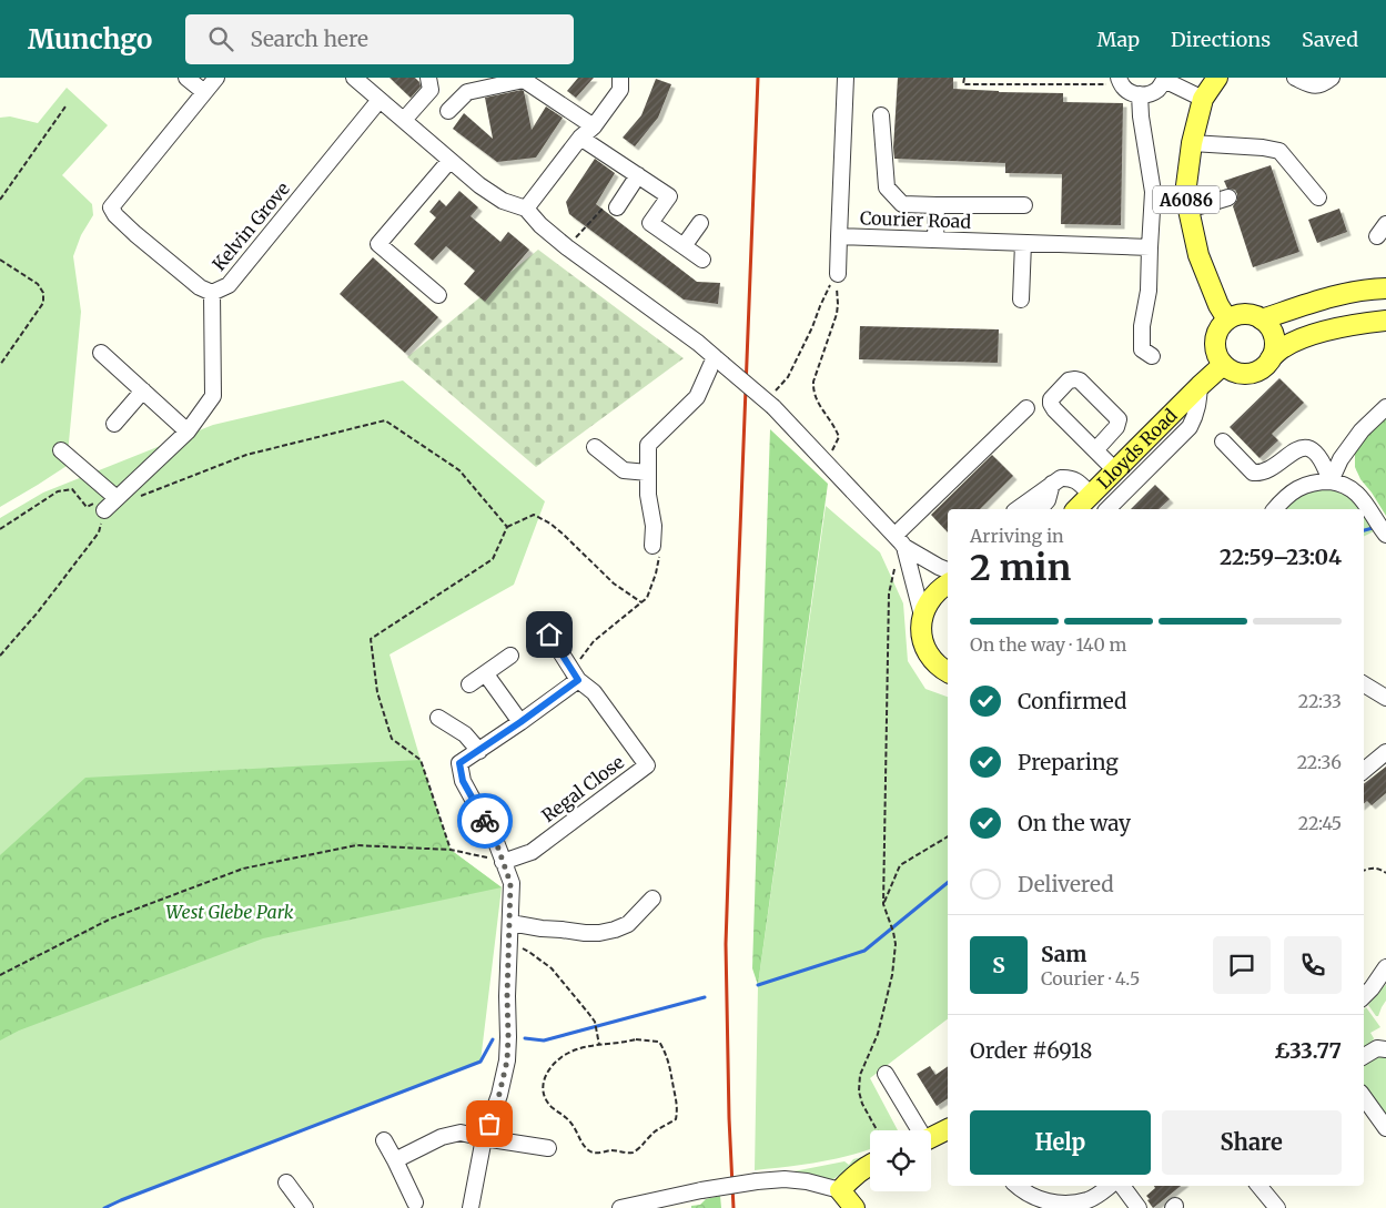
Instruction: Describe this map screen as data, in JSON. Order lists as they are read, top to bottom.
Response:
{
  "streets": {
    "main road": ["A6086", "Lloyds Road"],
    "street": ["Courier Road", "Kelvin Grove", "Regal Close"]
  },
  "crossings": [
    ["A6086", "Lloyds Road"]
  ],
  "parks": ["West Glebe Park"],
  "page": {
    "header": "Munchgo",
    "search": "Search here",
    "nav": ["Map", "Directions", "Saved"],
    "heading": ["2 min", "Arriving in", "22:59–23:04"],
    "panel": [
      "Sam",
      "Courier · 4.5",
      "Order #6918",
      "£33.77"
    ],
    "bar": "On the way · 140 m",
    "list": [
      ["Confirmed", "22:33"],
      ["Preparing", "22:36"],
      ["On the way", "22:45"],
      "Delivered"
    ],
    "round": "S",
    "buttons": ["Help", "Share"]
  }
}
